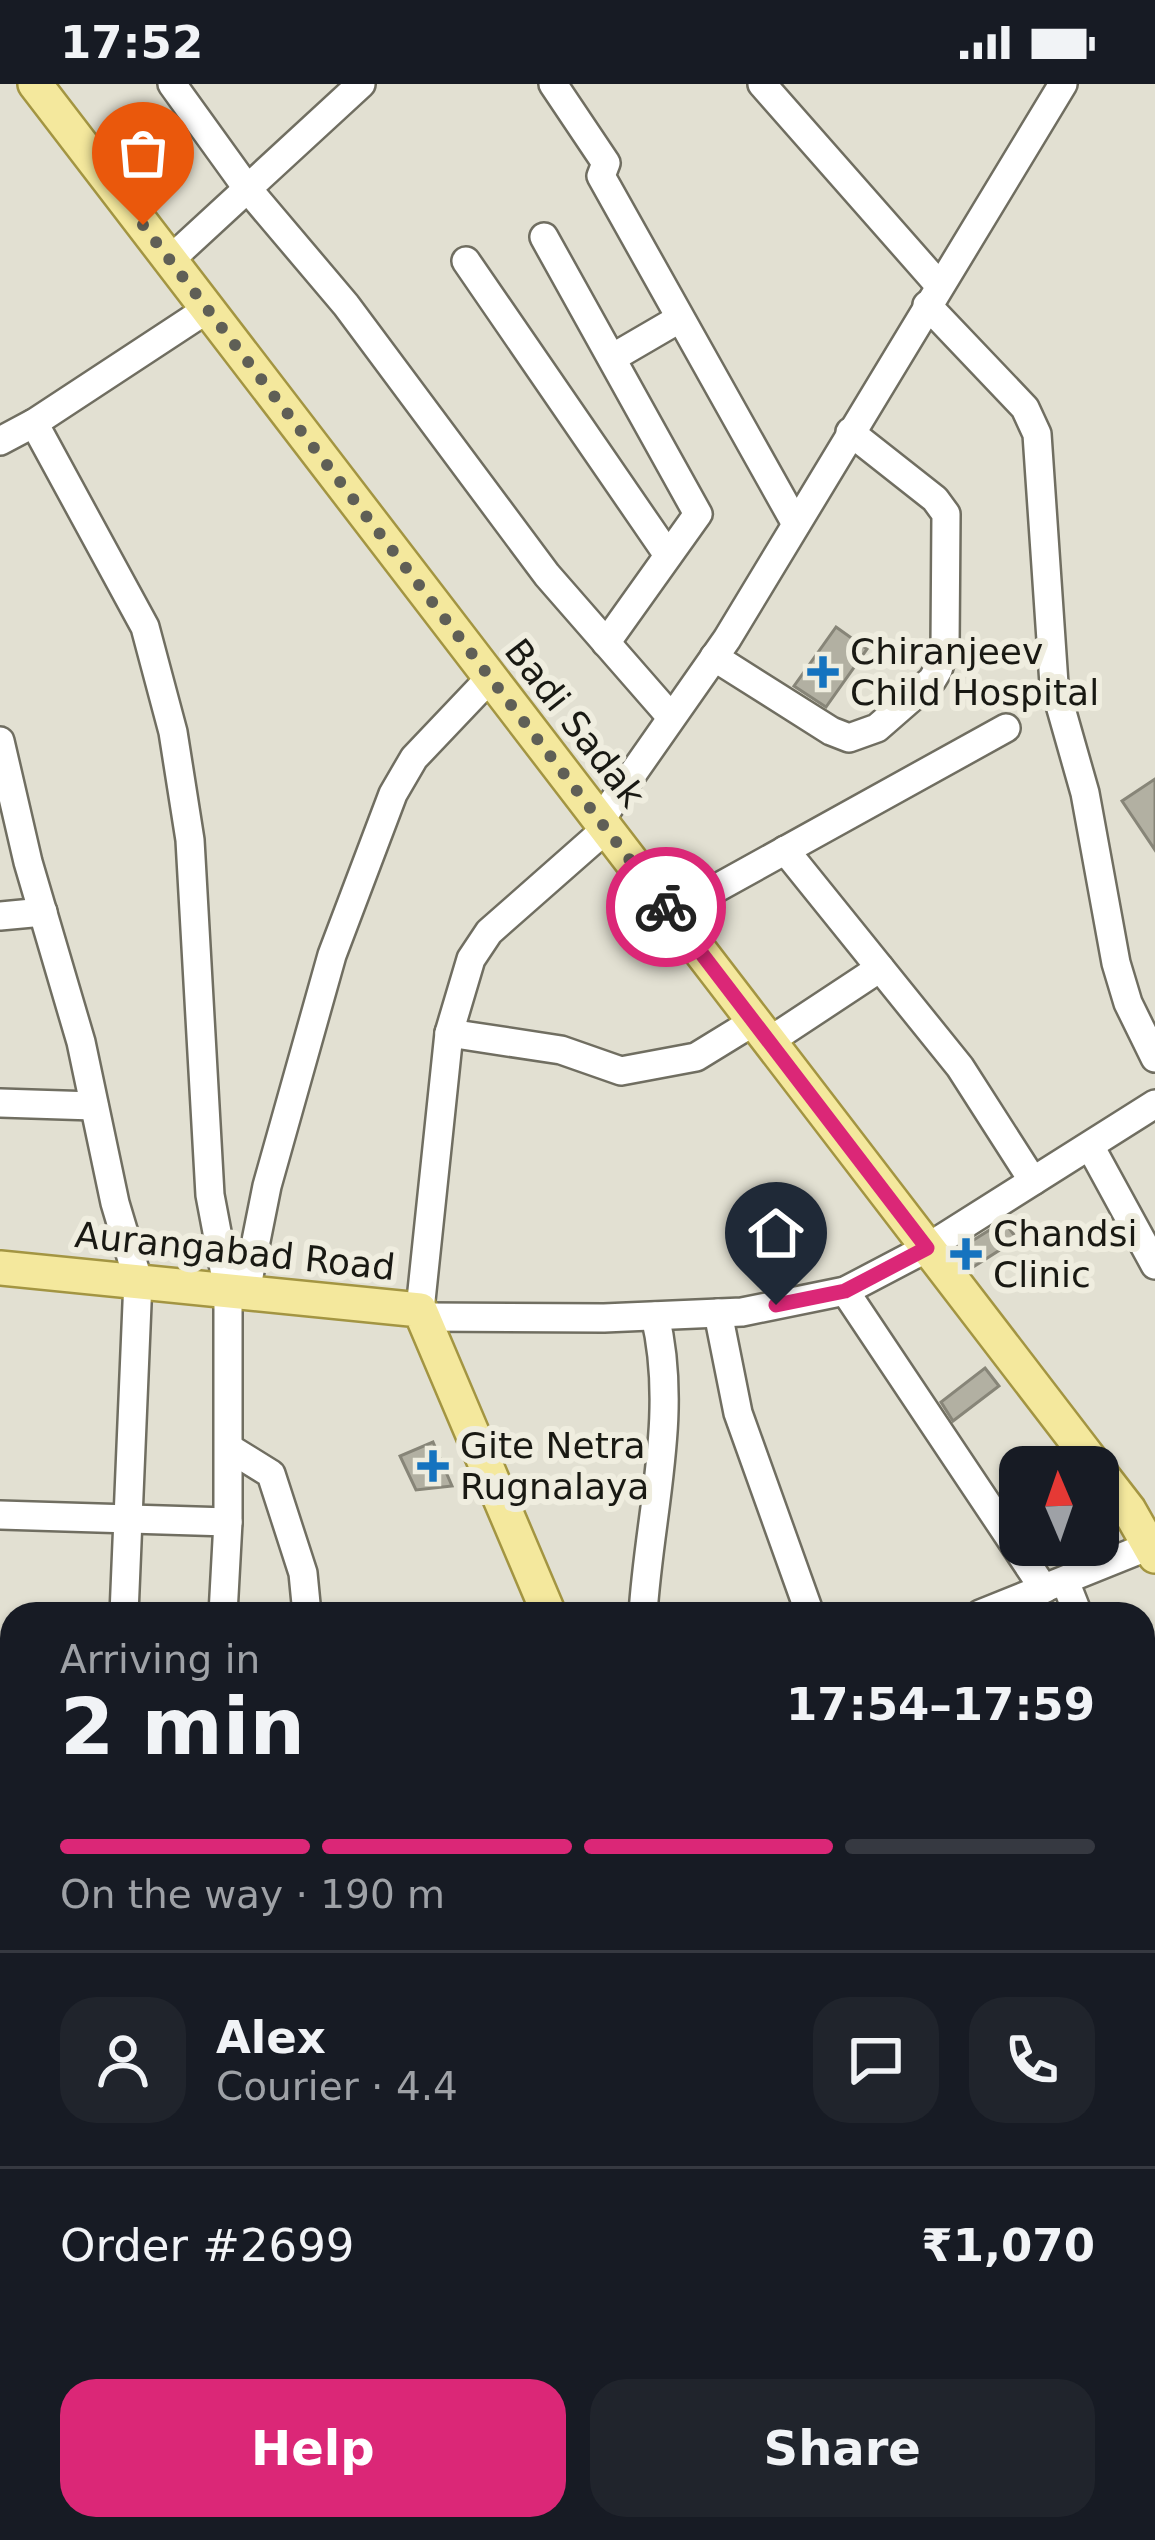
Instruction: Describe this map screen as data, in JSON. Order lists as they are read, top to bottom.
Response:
{
  "streets": {
    "main road": ["Badi Sadak", "Aurangabad Road"]
  },
  "places": {
    "health": ["Chiranjeev Child Hospital", "Chandsi Clinic", "Gite Netra Rugnalaya"]
  },
  "north": "top",
  "page": {
    "status": "17:52",
    "heading": ["2 min", "Arriving in", "17:54–17:59"],
    "panel": [
      "Alex",
      "Courier · 4.4",
      "Order #2699",
      "₹1,070"
    ],
    "bar": "On the way · 190 m",
    "buttons": ["Help", "Share"]
  }
}
